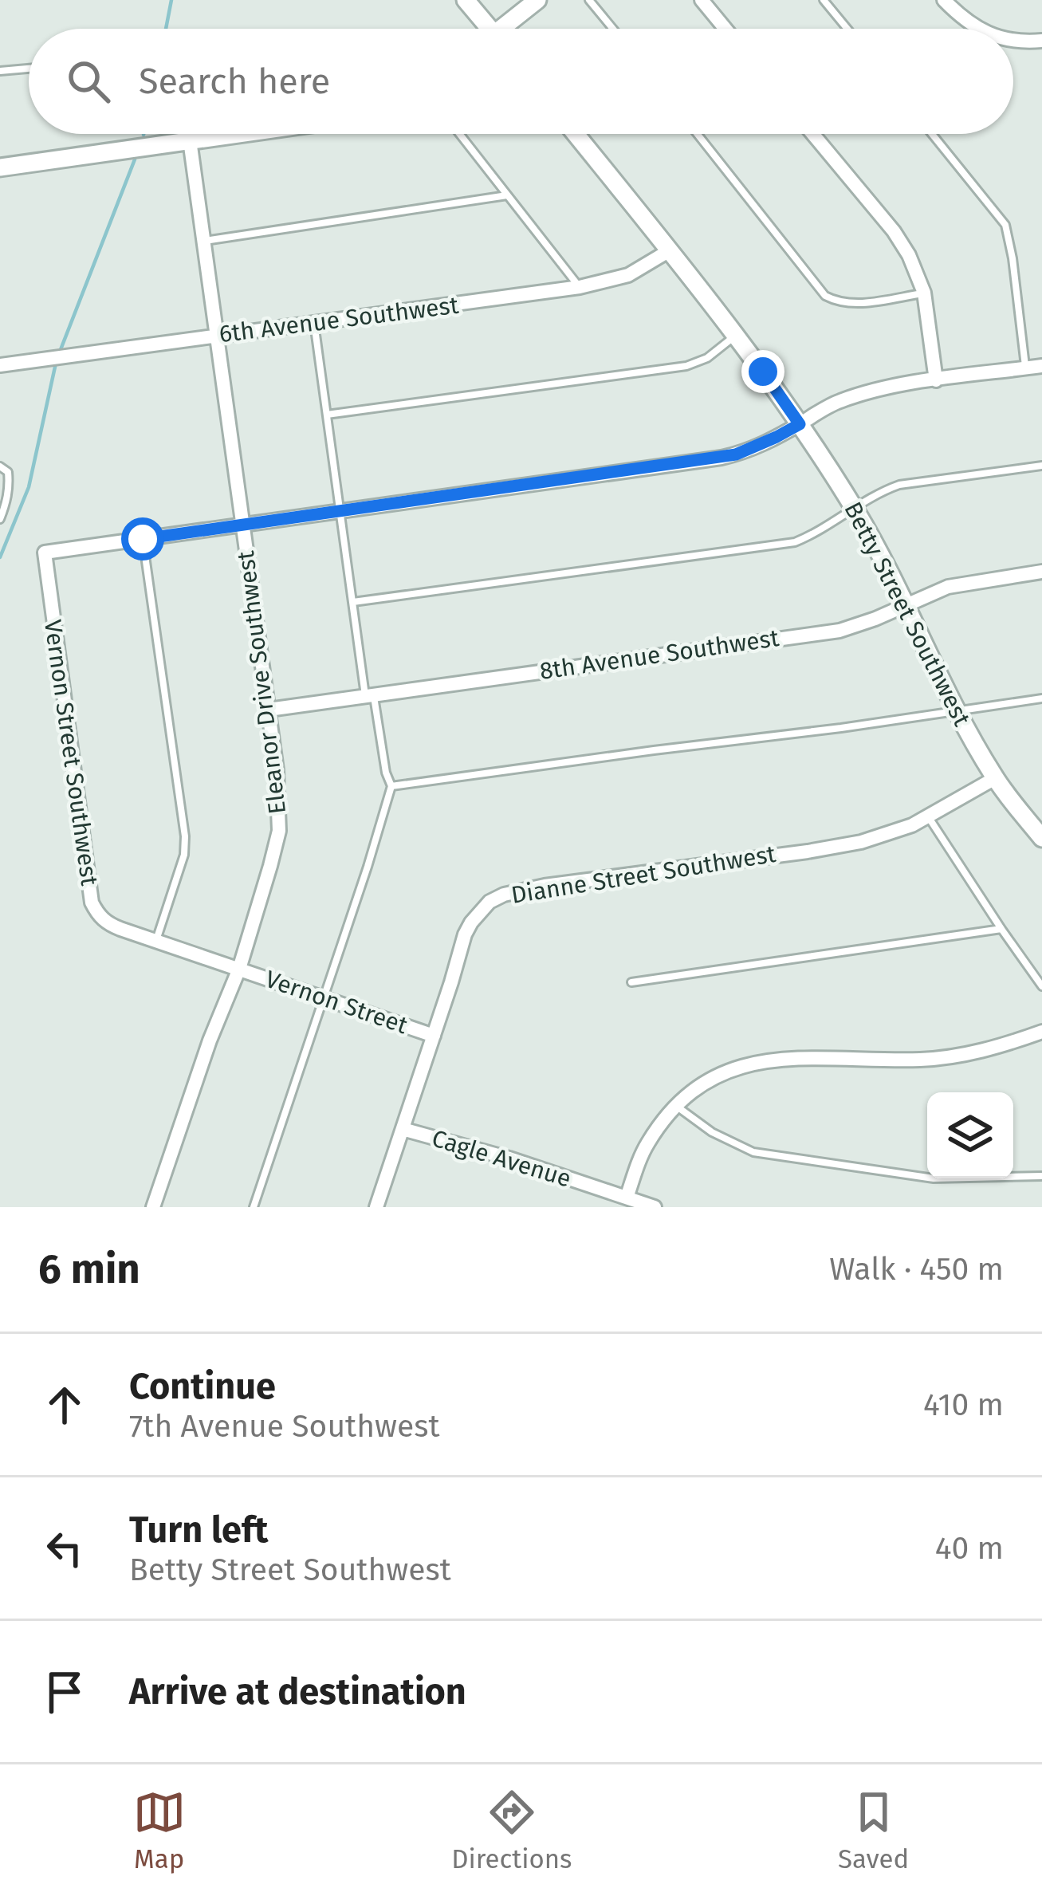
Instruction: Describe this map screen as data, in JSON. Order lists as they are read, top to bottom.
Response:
{
  "streets": {
    "street": [
      "6th Avenue Southwest",
      "Betty Street Southwest",
      "8th Avenue Southwest",
      "Eleanor Drive Southwest",
      "Vernon Street Southwest",
      "Dianne Street Southwest",
      "Vernon Street",
      "Cagle Avenue"
    ]
  },
  "crossings": [
    ["6th Avenue Southwest", "Betty Street Southwest"],
    ["6th Avenue Southwest", "Eleanor Drive Southwest"],
    ["Betty Street Southwest", "8th Avenue Southwest"],
    ["Betty Street Southwest", "Dianne Street Southwest"],
    ["8th Avenue Southwest", "Eleanor Drive Southwest"],
    ["Eleanor Drive Southwest", "Vernon Street Southwest"],
    ["Eleanor Drive Southwest", "Vernon Street"],
    ["Vernon Street Southwest", "Vernon Street"],
    ["Dianne Street Southwest", "Vernon Street"],
    ["Dianne Street Southwest", "Cagle Avenue"]
  ],
  "page": {
    "search": "Search here",
    "heading": ["6 min", "Walk · 450 m"],
    "list": [
      ["Continue", "7th Avenue Southwest", "410 m"],
      ["Turn left", "Betty Street Southwest", "40 m"],
      "Arrive at destination"
    ],
    "nav": ["Map", "Directions", "Saved"]
  }
}
